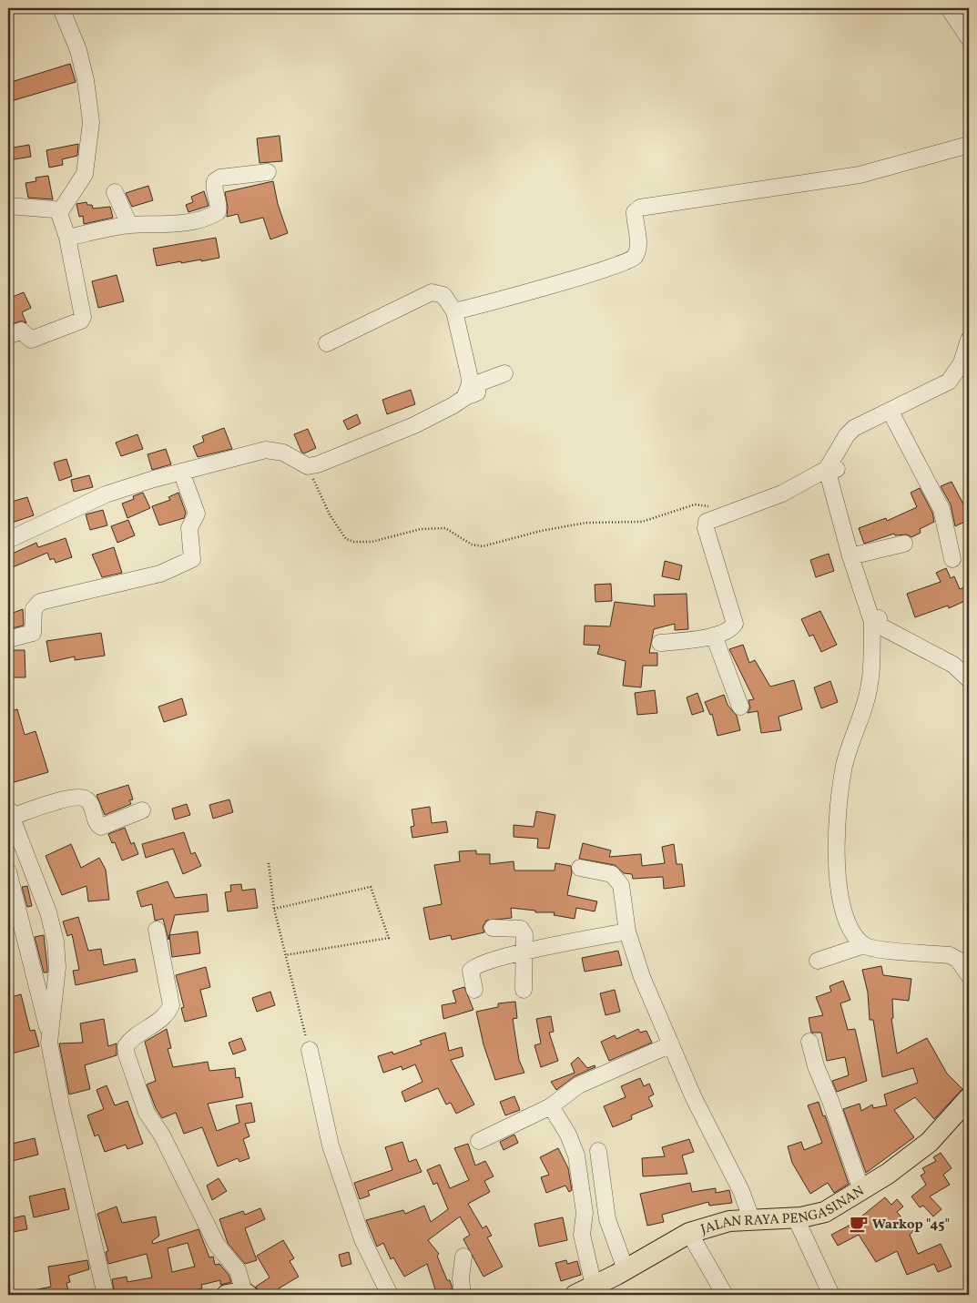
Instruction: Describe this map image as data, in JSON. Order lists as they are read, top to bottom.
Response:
{
  "streets": {
    "main road": ["JALAN RAYA PENGASINAN"]
  },
  "places": {
    "cafe": ["Warkop \"45\""]
  }
}
